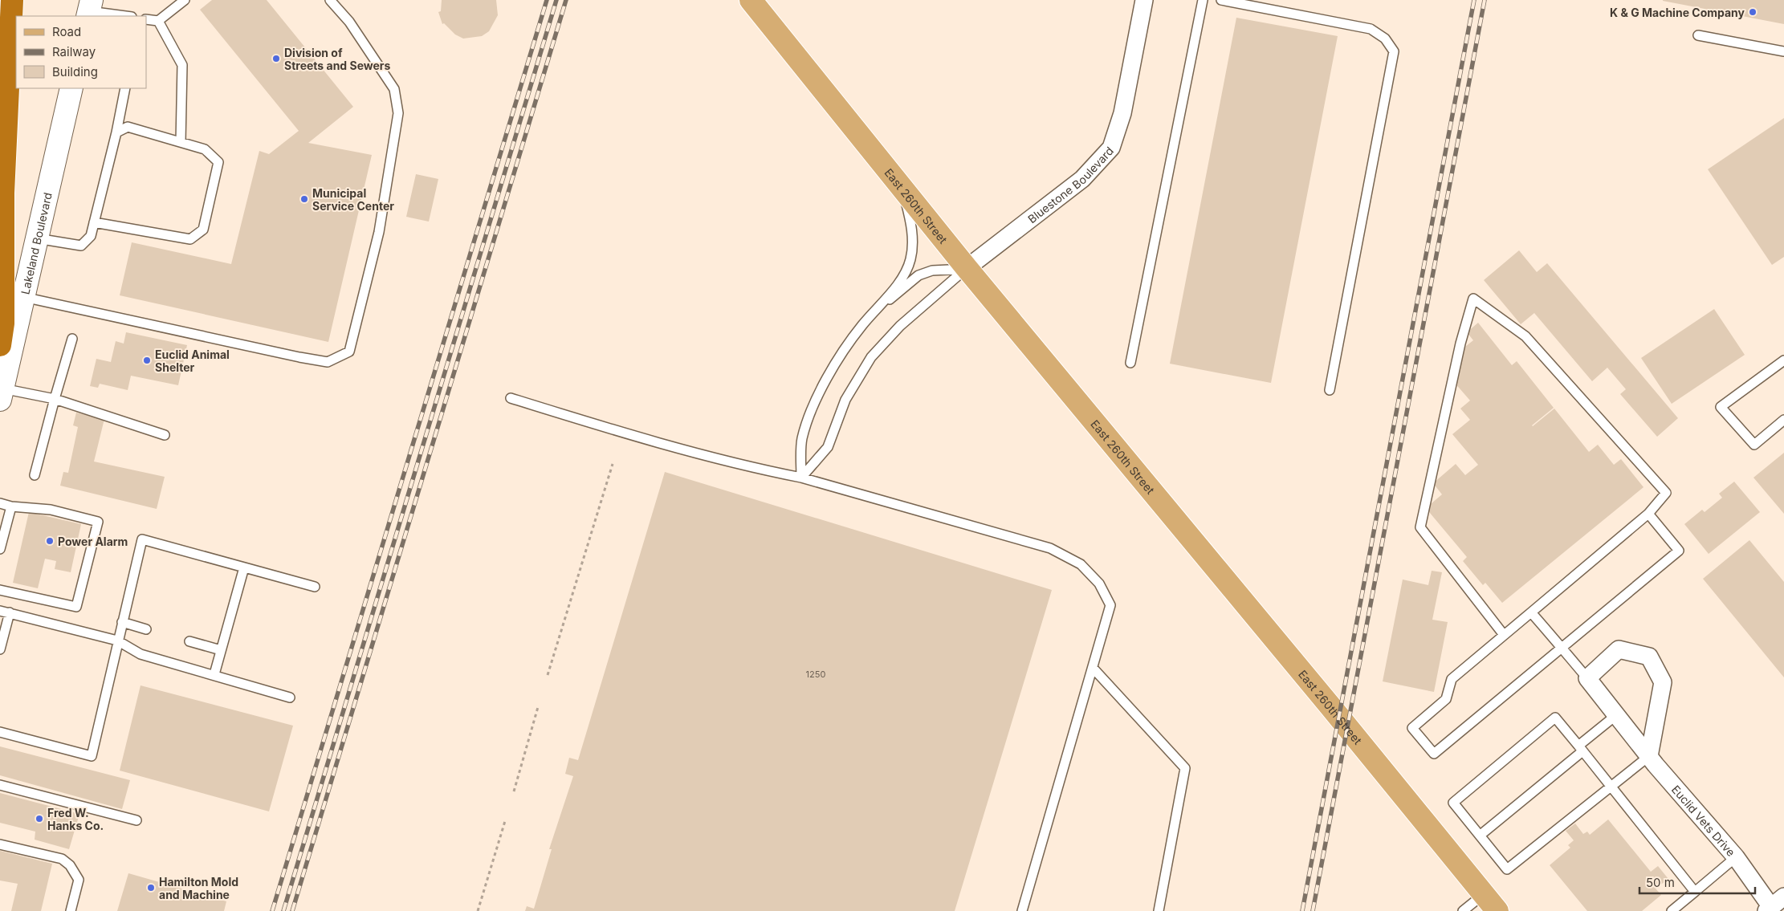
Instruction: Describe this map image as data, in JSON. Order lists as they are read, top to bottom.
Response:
{
  "streets": {
    "main road": ["East 260th Street"],
    "street": ["Bluestone Boulevard", "Lakeland Boulevard", "Euclid Vets Drive"]
  },
  "crossings": [
    ["Bluestone Boulevard", "East 260th Street"]
  ],
  "places": [
    "K & G Machine Company",
    "Division of Streets and Sewers",
    "Municipal Service Center",
    "Euclid Animal Shelter",
    "Power Alarm",
    "Fred W. Hanks Co.",
    "Hamilton Mold and Machine"
  ],
  "house_numbers": ["1250"],
  "legend": ["Road", "Railway", "Building"],
  "scale_bar": "50 m"
}
